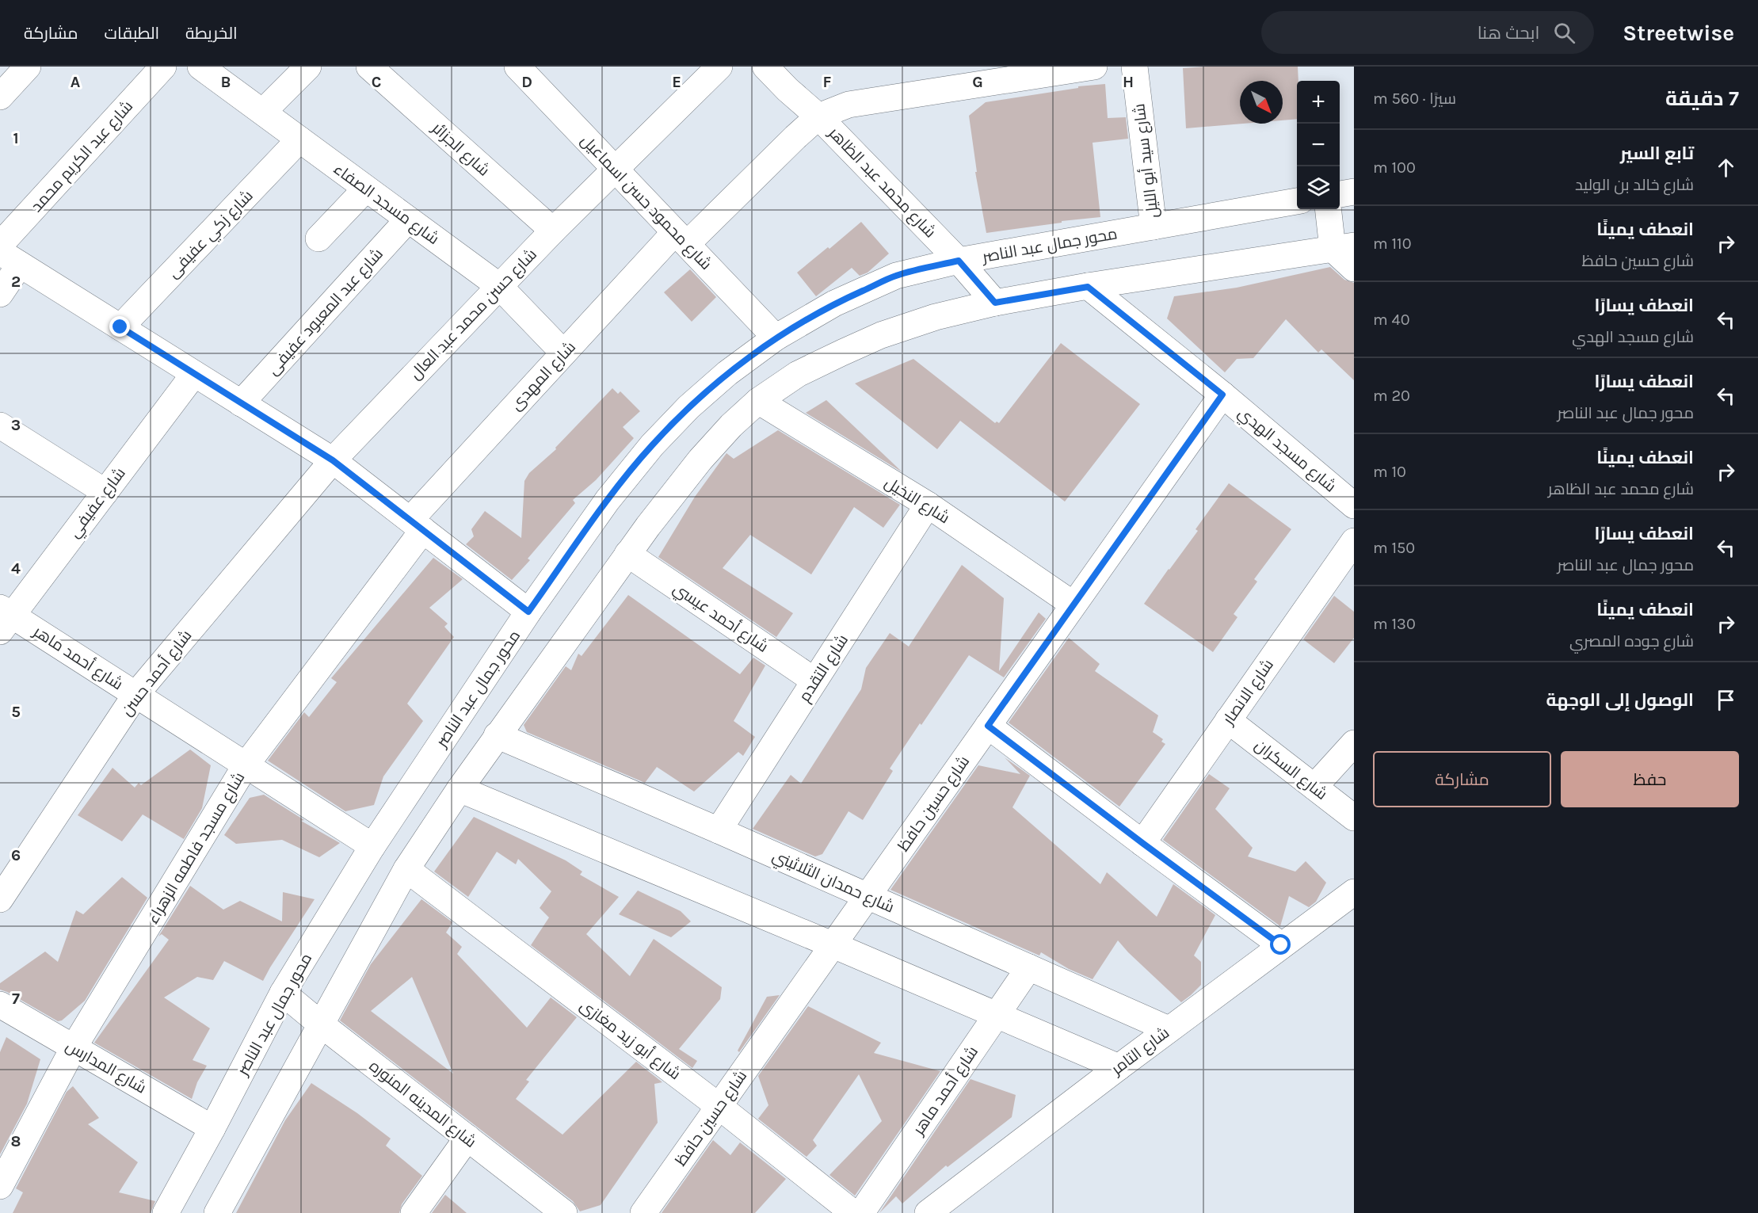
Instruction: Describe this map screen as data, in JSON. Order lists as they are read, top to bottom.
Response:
{
  "streets": {
    "street": [
      "شارع الجزائر",
      "شارع عبد الكريم محمد",
      "شارع سيد أبو الليل",
      "شارع محمد عبد الظاهر",
      "شارع محمود حسن اسماعيل",
      "شارع مسجد الصفاء",
      "شارع زكي عفيفى",
      "محور جمال عبد الناصر",
      "شارع عبد المعبود عفيفى",
      "شارع حسن محمد عبد العال",
      "شارع المهدى",
      "شارع مسجد الهدي",
      "شارع النخيل",
      "شارع عفيفي",
      "شارع أحمد عيسي",
      "شارع أحمد ماهر",
      "شارع التقدم",
      "شارع أحمد حسن",
      "شارع الانصار",
      "شارع السكران",
      "شارع حسين حافظ",
      "شارع مسجد فاطمه الزهراء",
      "شارع حمدان الثلاثيني",
      "شارع أبو زيد مغازى",
      "شارع التامر",
      "شارع المدارس",
      "شارع المدينه المنوره"
    ]
  },
  "crossings": [
    ["شارع الجزائر", "شارع حسن محمد عبد العال"],
    ["شارع سيد أبو الليل", "محور جمال عبد الناصر"],
    ["شارع محمد عبد الظاهر", "محور جمال عبد الناصر"],
    ["شارع محمد عبد الظاهر", "شارع المهدى"],
    ["شارع محمود حسن اسماعيل", "محور جمال عبد الناصر"],
    ["شارع محمود حسن اسماعيل", "شارع حسن محمد عبد العال"],
    ["شارع محمود حسن اسماعيل", "شارع المهدى"],
    ["شارع مسجد الصفاء", "شارع زكي عفيفى"],
    ["شارع مسجد الصفاء", "شارع عبد المعبود عفيفى"],
    ["شارع مسجد الصفاء", "شارع حسن محمد عبد العال"],
    ["شارع مسجد الصفاء", "شارع المهدى"],
    ["محور جمال عبد الناصر", "شارع أحمد ماهر"],
    ["محور جمال عبد الناصر", "شارع المدارس"],
    ["محور جمال عبد الناصر", "شارع المدينه المنوره"],
    ["شارع حسن محمد عبد العال", "شارع أحمد حسن"],
    ["شارع المهدى", "شارع مسجد فاطمه الزهراء"],
    ["شارع مسجد الهدي", "شارع حسين حافظ"],
    ["شارع النخيل", "شارع التقدم"],
    ["شارع النخيل", "شارع حسين حافظ"],
    ["شارع عفيفي", "شارع أحمد ماهر"],
    ["شارع أحمد عيسي", "شارع التقدم"],
    ["شارع أحمد ماهر", "شارع أحمد حسن"],
    ["شارع أحمد ماهر", "شارع مسجد فاطمه الزهراء"],
    ["شارع أحمد ماهر", "شارع حمدان الثلاثيني"],
    ["شارع التقدم", "شارع حمدان الثلاثيني"],
    ["شارع الانصار", "شارع السكران"],
    ["شارع حسين حافظ", "شارع حمدان الثلاثيني"],
    ["شارع حسين حافظ", "شارع أبو زيد مغازى"],
    ["شارع مسجد فاطمه الزهراء", "شارع المدارس"],
    ["شارع حمدان الثلاثيني", "شارع التامر"]
  ],
  "north": "bottom right",
  "page": {
    "header": "Streetwise",
    "search": "ابحث هنا",
    "nav": ["الخريطة", "الطبقات", "مشاركة"],
    "heading": ["7 دقيقة", "سيرًا · 560 m"],
    "map_buttons": ["+", "−"],
    "list": [
      ["تابع السير", "شارع خالد بن الوليد", "100 m"],
      ["انعطف يمينًا", "شارع حسين حافظ", "110 m"],
      ["انعطف يسارًا", "شارع مسجد الهدي", "40 m"],
      ["انعطف يسارًا", "محور جمال عبد الناصر", "20 m"],
      ["انعطف يمينًا", "شارع محمد عبد الظاهر", "10 m"],
      ["انعطف يسارًا", "محور جمال عبد الناصر", "150 m"],
      ["انعطف يمينًا", "شارع جوده المصري", "130 m"],
      "الوصول إلى الوجهة"
    ],
    "buttons": ["حفظ", "مشاركة"]
  },
  "grid": {
    "columns": [
      "A",
      "B",
      "C",
      "D",
      "E",
      "F",
      "G",
      "H"
    ],
    "rows": [
      "1",
      "2",
      "3",
      "4",
      "5",
      "6",
      "7",
      "8"
    ]
  }
}
